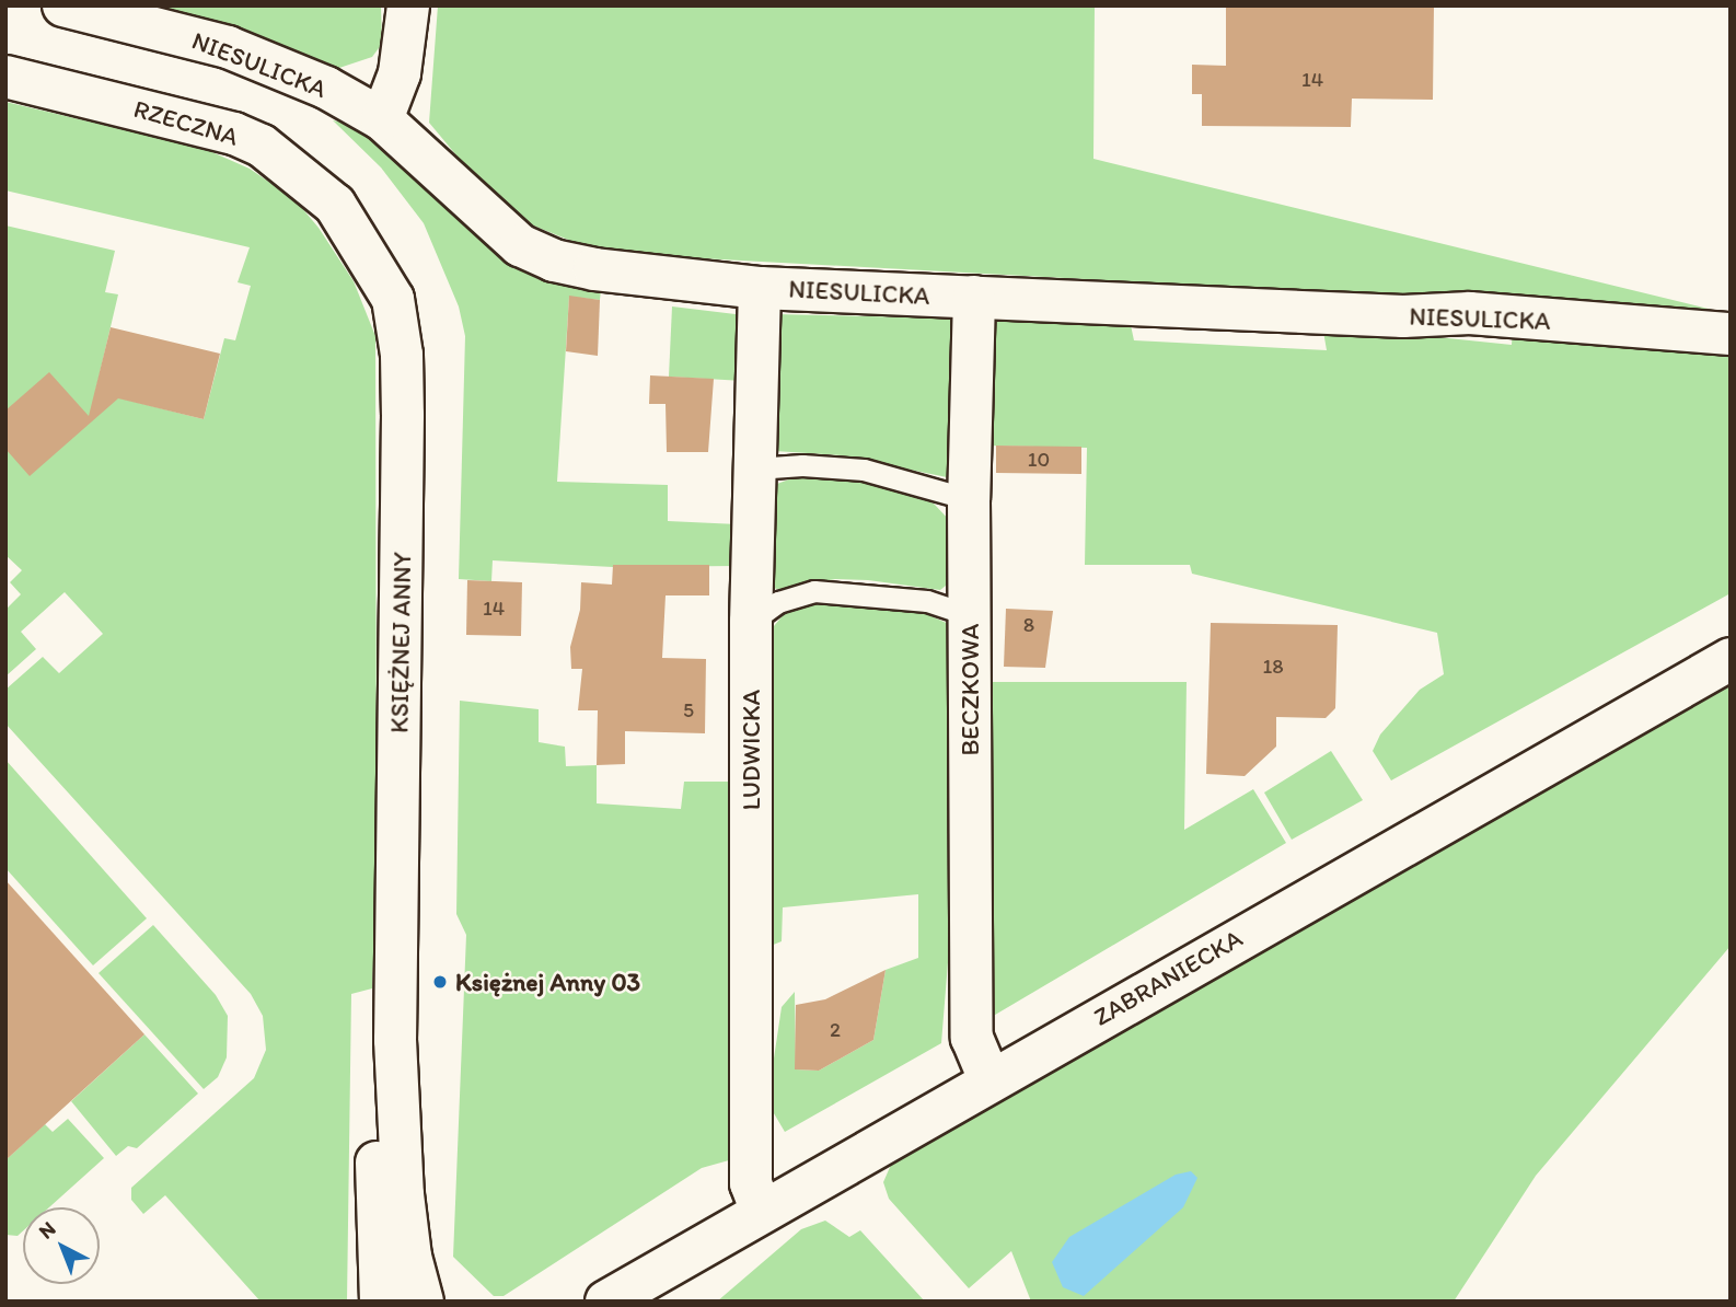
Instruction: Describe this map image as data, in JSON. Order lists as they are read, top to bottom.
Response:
{
  "streets": {
    "street": [
      "NIESULICKA",
      "RZECZNA",
      "KSIĘŻNEJ ANNY",
      "BECZKOWA",
      "LUDWICKA",
      "ZABRANIECKA"
    ]
  },
  "crossings": [
    ["NIESULICKA", "BECZKOWA"],
    ["NIESULICKA", "LUDWICKA"],
    ["RZECZNA", "KSIĘŻNEJ ANNY"],
    ["BECZKOWA", "ZABRANIECKA"],
    ["LUDWICKA", "ZABRANIECKA"]
  ],
  "places": ["Księżnej Anny 03"],
  "house_numbers": [
    "14",
    "10",
    "14",
    "8",
    "18",
    "5",
    "2"
  ],
  "north": "top left"
}
